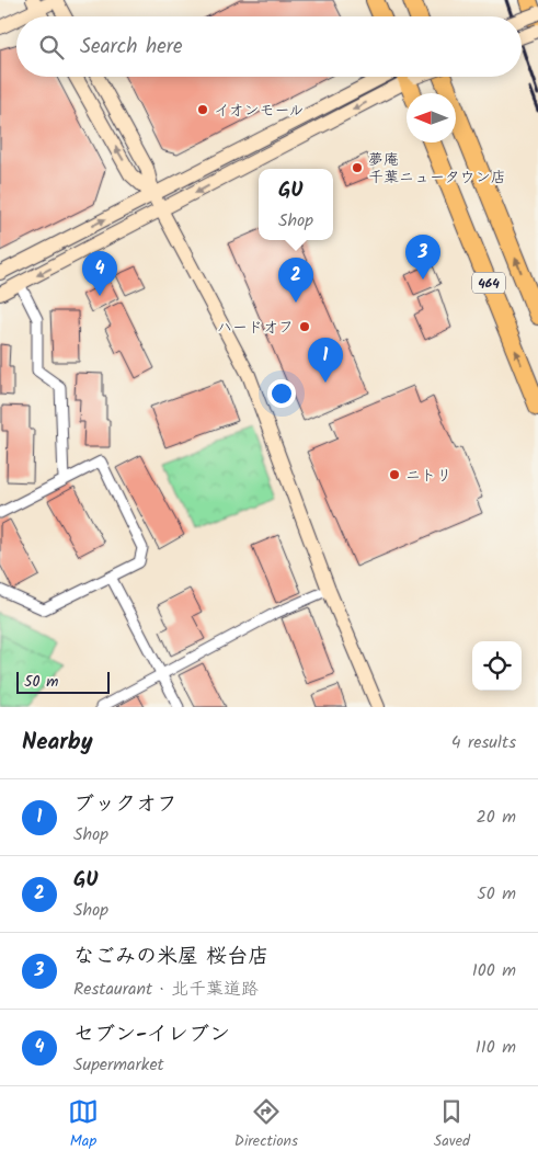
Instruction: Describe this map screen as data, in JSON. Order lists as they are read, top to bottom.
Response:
{
  "streets": {
    "highway": ["464"]
  },
  "places": [
    "イオンモール",
    "夢庵 千葉ニュータウン店",
    "ハードオフ",
    "ニトリ"
  ],
  "scale_bar": "50 m",
  "north": "left",
  "page": {
    "search": "Search here",
    "popup": ["GU", "Shop"],
    "pins": [
      "3",
      "4",
      "2",
      "1"
    ],
    "scale": "50 m",
    "heading": ["Nearby", "4 results"],
    "list": [
      {
        "mark": "1",
        "name": "ブックオフ",
        "note": "Shop",
        "value": "20 m"
      },
      {
        "mark": "2",
        "name": "GU",
        "note": "Shop",
        "value": "50 m"
      },
      {
        "mark": "3",
        "name": "なごみの米屋 桜台店",
        "note": "Restaurant · 北千葉道路",
        "value": "100 m"
      },
      {
        "mark": "4",
        "name": "セブン-イレブン",
        "note": "Supermarket",
        "value": "110 m"
      }
    ],
    "nav": ["Map", "Directions", "Saved"]
  }
}
